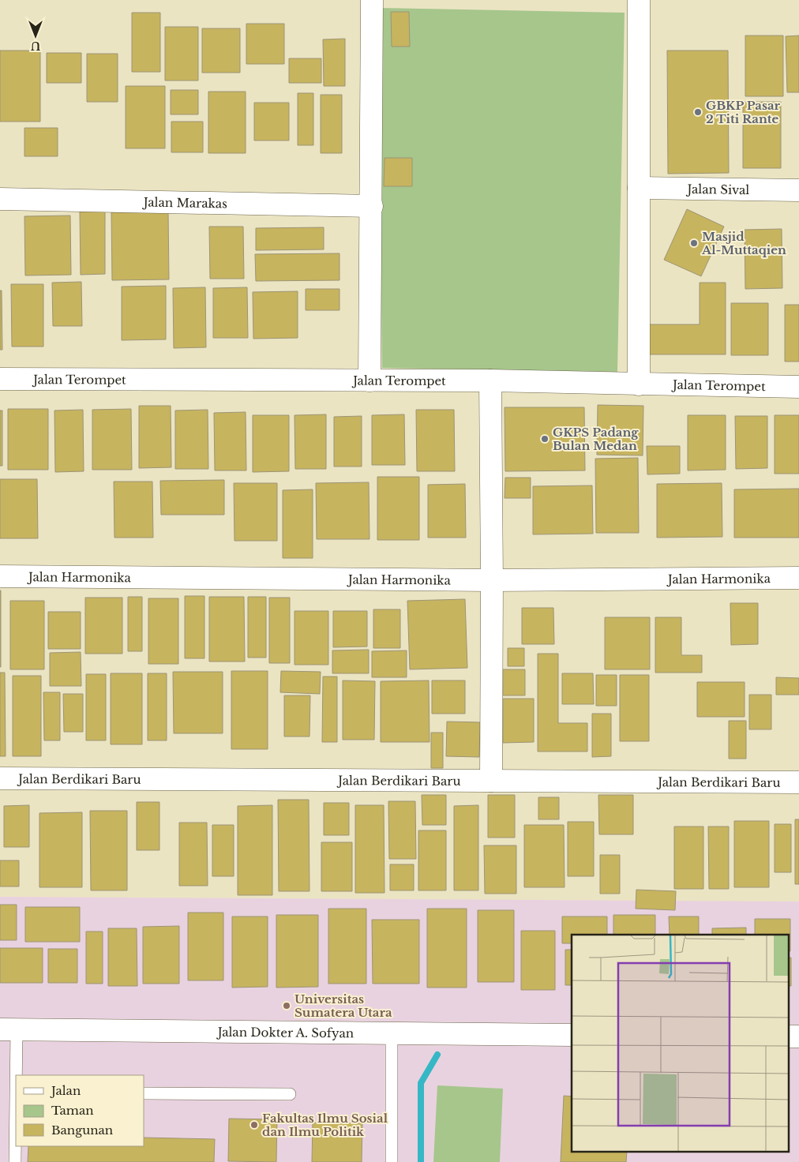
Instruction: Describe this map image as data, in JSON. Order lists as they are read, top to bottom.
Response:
{
  "streets": {
    "street": [
      "Jalan Sival",
      "Jalan Marakas",
      "Jalan Terompet",
      "Jalan Harmonika",
      "Jalan Berdikari Baru",
      "Jalan Dokter A. Sofyan"
    ]
  },
  "places": [
    "GBKP Pasar 2 Titi Rante",
    "Masjid Al-Muttaqien",
    "GKPS Padang Bulan Medan",
    "Universitas Sumatera Utara",
    "Fakultas Ilmu Sosial dan Ilmu Politik"
  ],
  "legend": ["Jalan", "Taman", "Bangunan"],
  "north": "bottom"
}
